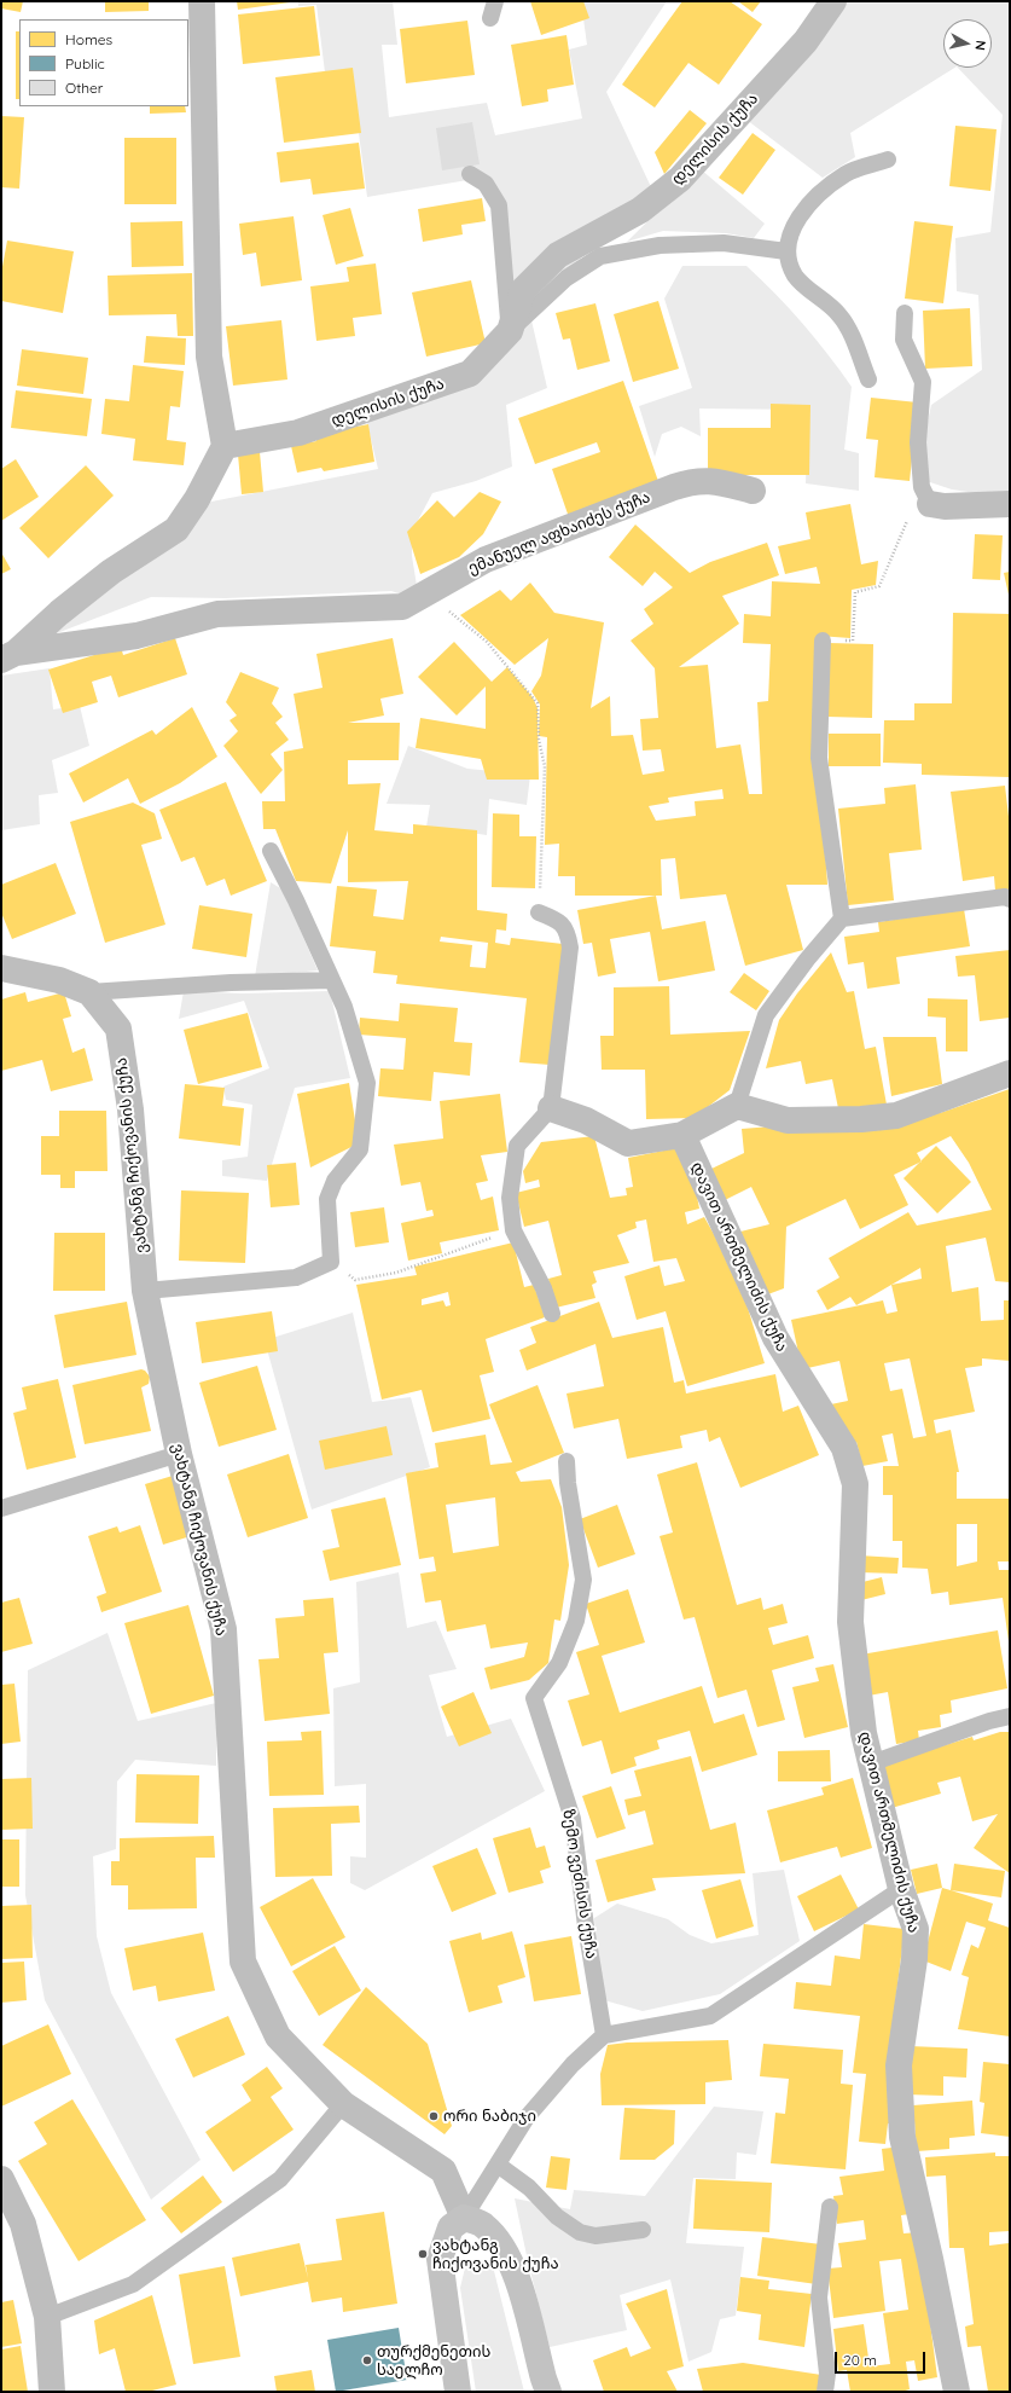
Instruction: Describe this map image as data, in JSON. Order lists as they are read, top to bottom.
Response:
{
  "streets": {
    "street": [
      "დელისის ქუჩა",
      "ემანუელ აფხაიძეს ქუჩა",
      "ვახტანგ ჩიქოვანის ქუჩა",
      "დავით ართმელიძის ქუჩა"
    ],
    "lane": ["ზემო ვეძისის ქუჩა"]
  },
  "places": ["ორი ნაბიჯი", "ვახტანგ ჩიქოვანის ქუჩა", "თურქმენეთის საელჩო"],
  "legend": ["Homes", "Public", "Other"],
  "scale_bar": "20 m",
  "north": "right"
}
